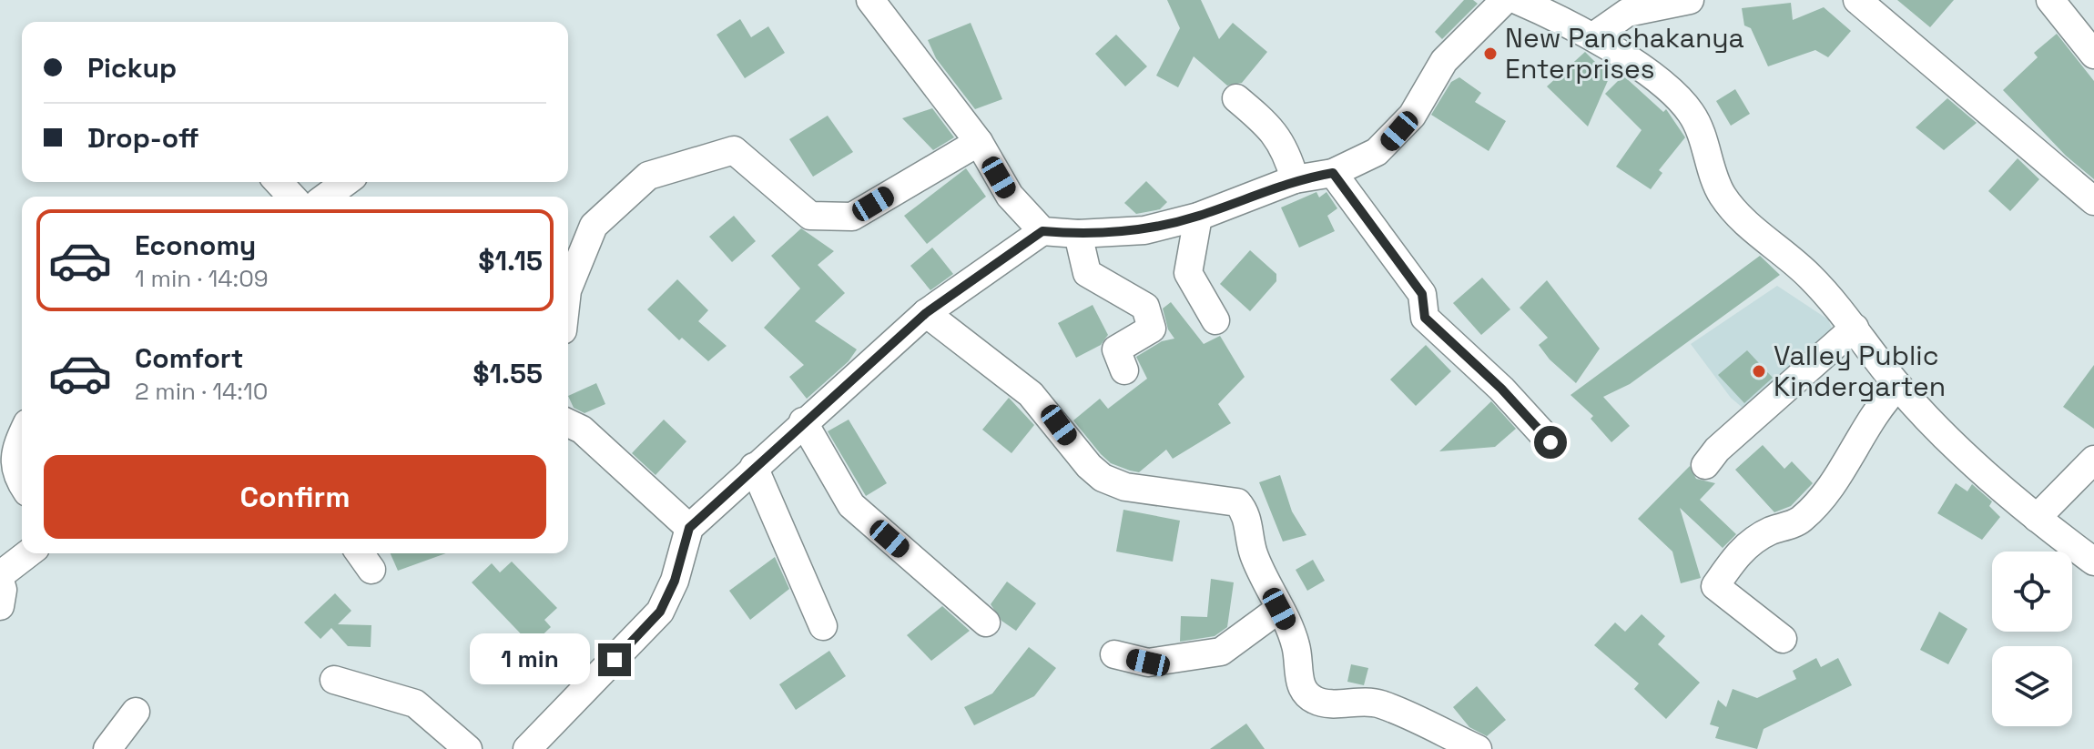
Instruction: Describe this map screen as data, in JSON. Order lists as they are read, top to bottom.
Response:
{
  "places": ["New Panchakanya Enterprises", "Valley Public Kindergarten"],
  "page": {
    "banner": ["Pickup", "Drop-off"],
    "list": [
      {
        "name": "Economy",
        "note": "1 min · 14:09",
        "value": "$1.15"
      },
      {
        "name": "Comfort",
        "note": "2 min · 14:10",
        "value": "$1.55"
      }
    ],
    "buttons": "Confirm",
    "bubble": "1 min"
  }
}
